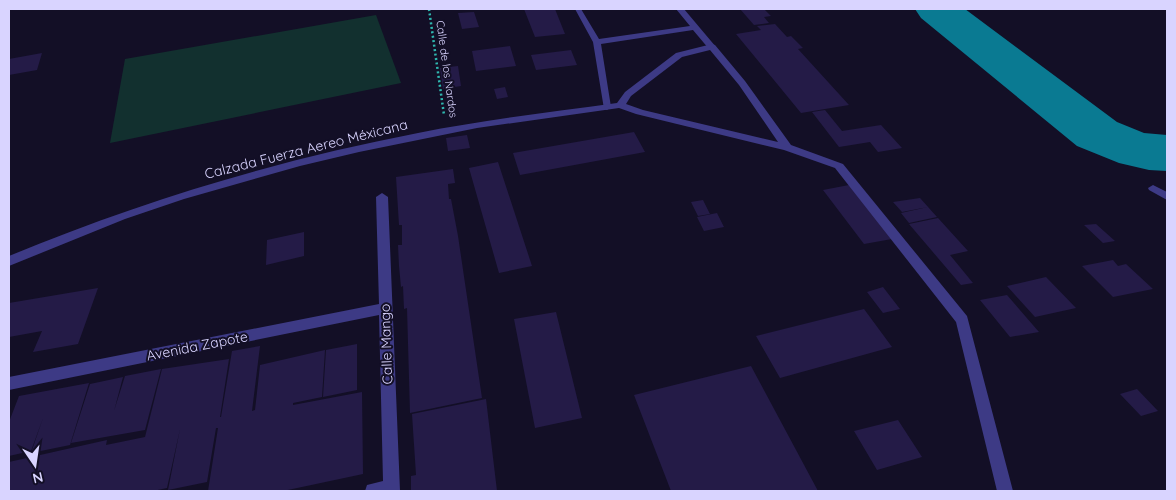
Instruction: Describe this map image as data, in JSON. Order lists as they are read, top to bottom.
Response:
{
  "streets": {
    "street": ["Calzada Fuerza Aereo Méxicana", "Calle Mango", "Avenida Zapote"],
    "path": ["Calle de los Nardos"]
  },
  "crossings": [
    ["Calle de los Nardos", "Calzada Fuerza Aereo Méxicana"],
    ["Calle Mango", "Avenida Zapote"]
  ],
  "north": "bottom"
}
